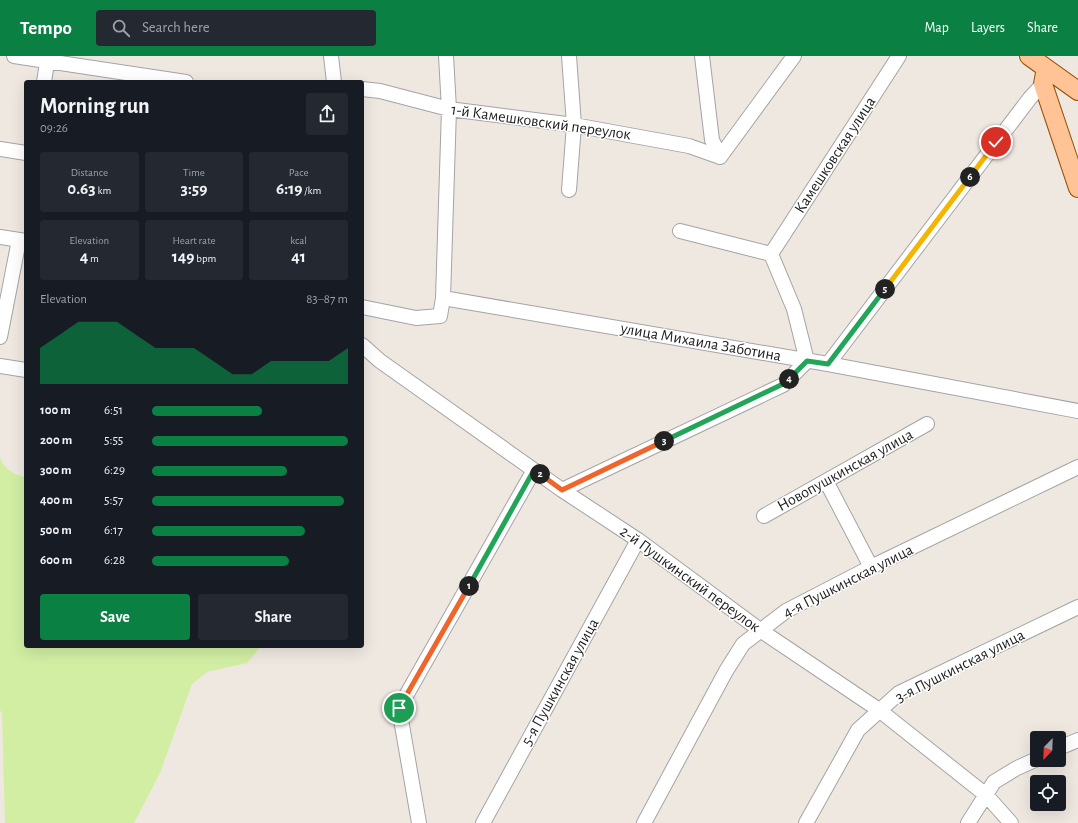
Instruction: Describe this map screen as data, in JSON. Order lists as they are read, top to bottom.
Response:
{
  "streets": {
    "street": [
      "1-й Камешковский переулок",
      "Камешковская улица",
      "улица Михаила Заботина",
      "Новопушкинская улица",
      "2-й Пушкинский переулок",
      "4-я Пушкинская улица",
      "3-я Пушкинская улица",
      "5-я Пушкинская улица"
    ]
  },
  "crossings": [
    ["2-й Пушкинский переулок", "4-я Пушкинская улица"],
    ["2-й Пушкинский переулок", "3-я Пушкинская улица"],
    ["2-й Пушкинский переулок", "5-я Пушкинская улица"]
  ],
  "north": "bottom left",
  "page": {
    "header": "Tempo",
    "search": "Search here",
    "nav": ["Map", "Layers", "Share"],
    "heading": ["Morning run", "09:26"],
    "stats": [
      ["Distance", "0.63 km"],
      ["Time", "3:59"],
      ["Pace", "6:19 /km"],
      ["Elevation", "4 m"],
      ["Heart rate", "149 bpm"],
      ["kcal", "41"]
    ],
    "pins": [
      "6",
      "5",
      "4",
      "3",
      "2",
      "1"
    ],
    "chart": ["Elevation", "83–87 m"],
    "list": [
      {
        "name": "100 m",
        "note": "6:51"
      },
      {
        "name": "200 m",
        "note": "5:55"
      },
      {
        "name": "300 m",
        "note": "6:29"
      },
      {
        "name": "400 m",
        "note": "5:57"
      },
      {
        "name": "500 m",
        "note": "6:17"
      },
      {
        "name": "600 m",
        "note": "6:28"
      }
    ],
    "buttons": ["Save", "Share"]
  }
}
